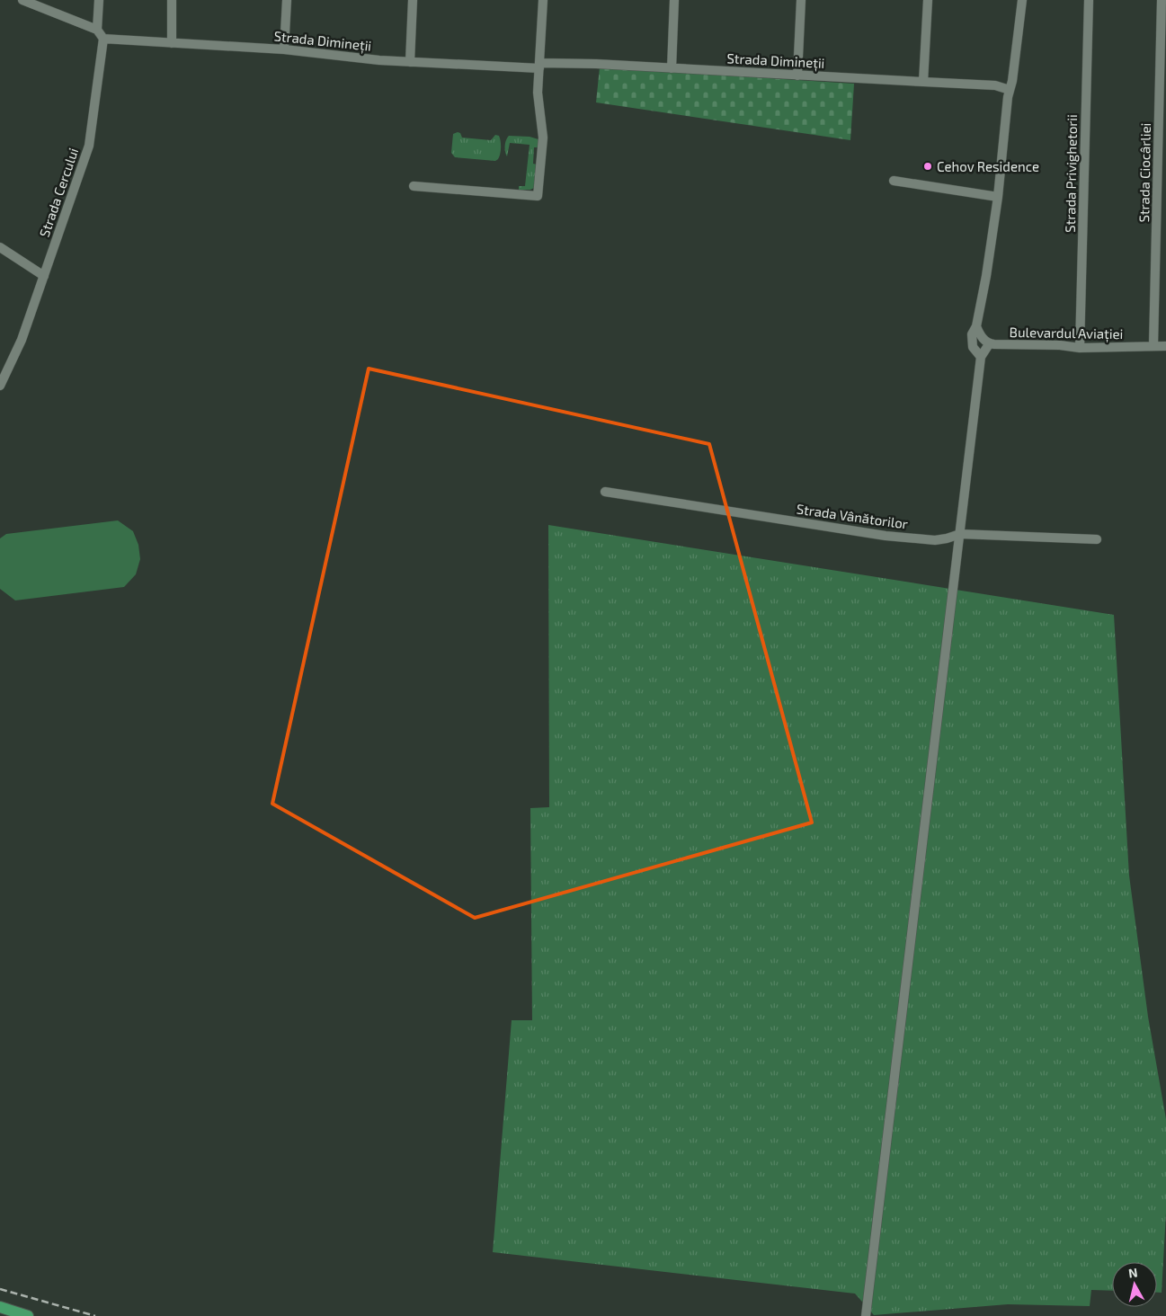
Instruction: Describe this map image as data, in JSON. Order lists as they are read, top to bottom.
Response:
{
  "streets": {
    "street": [
      "Strada Dimineții",
      "Strada Ciocârliei",
      "Strada Privighetorii",
      "Strada Cercului",
      "Bulevardul Aviației",
      "Strada Vânătorilor"
    ]
  },
  "crossings": [
    ["Strada Dimineții", "Strada Cercului"],
    ["Strada Ciocârliei", "Bulevardul Aviației"],
    ["Strada Privighetorii", "Bulevardul Aviației"]
  ],
  "places": ["Cehov Residence"],
  "north": "top"
}
